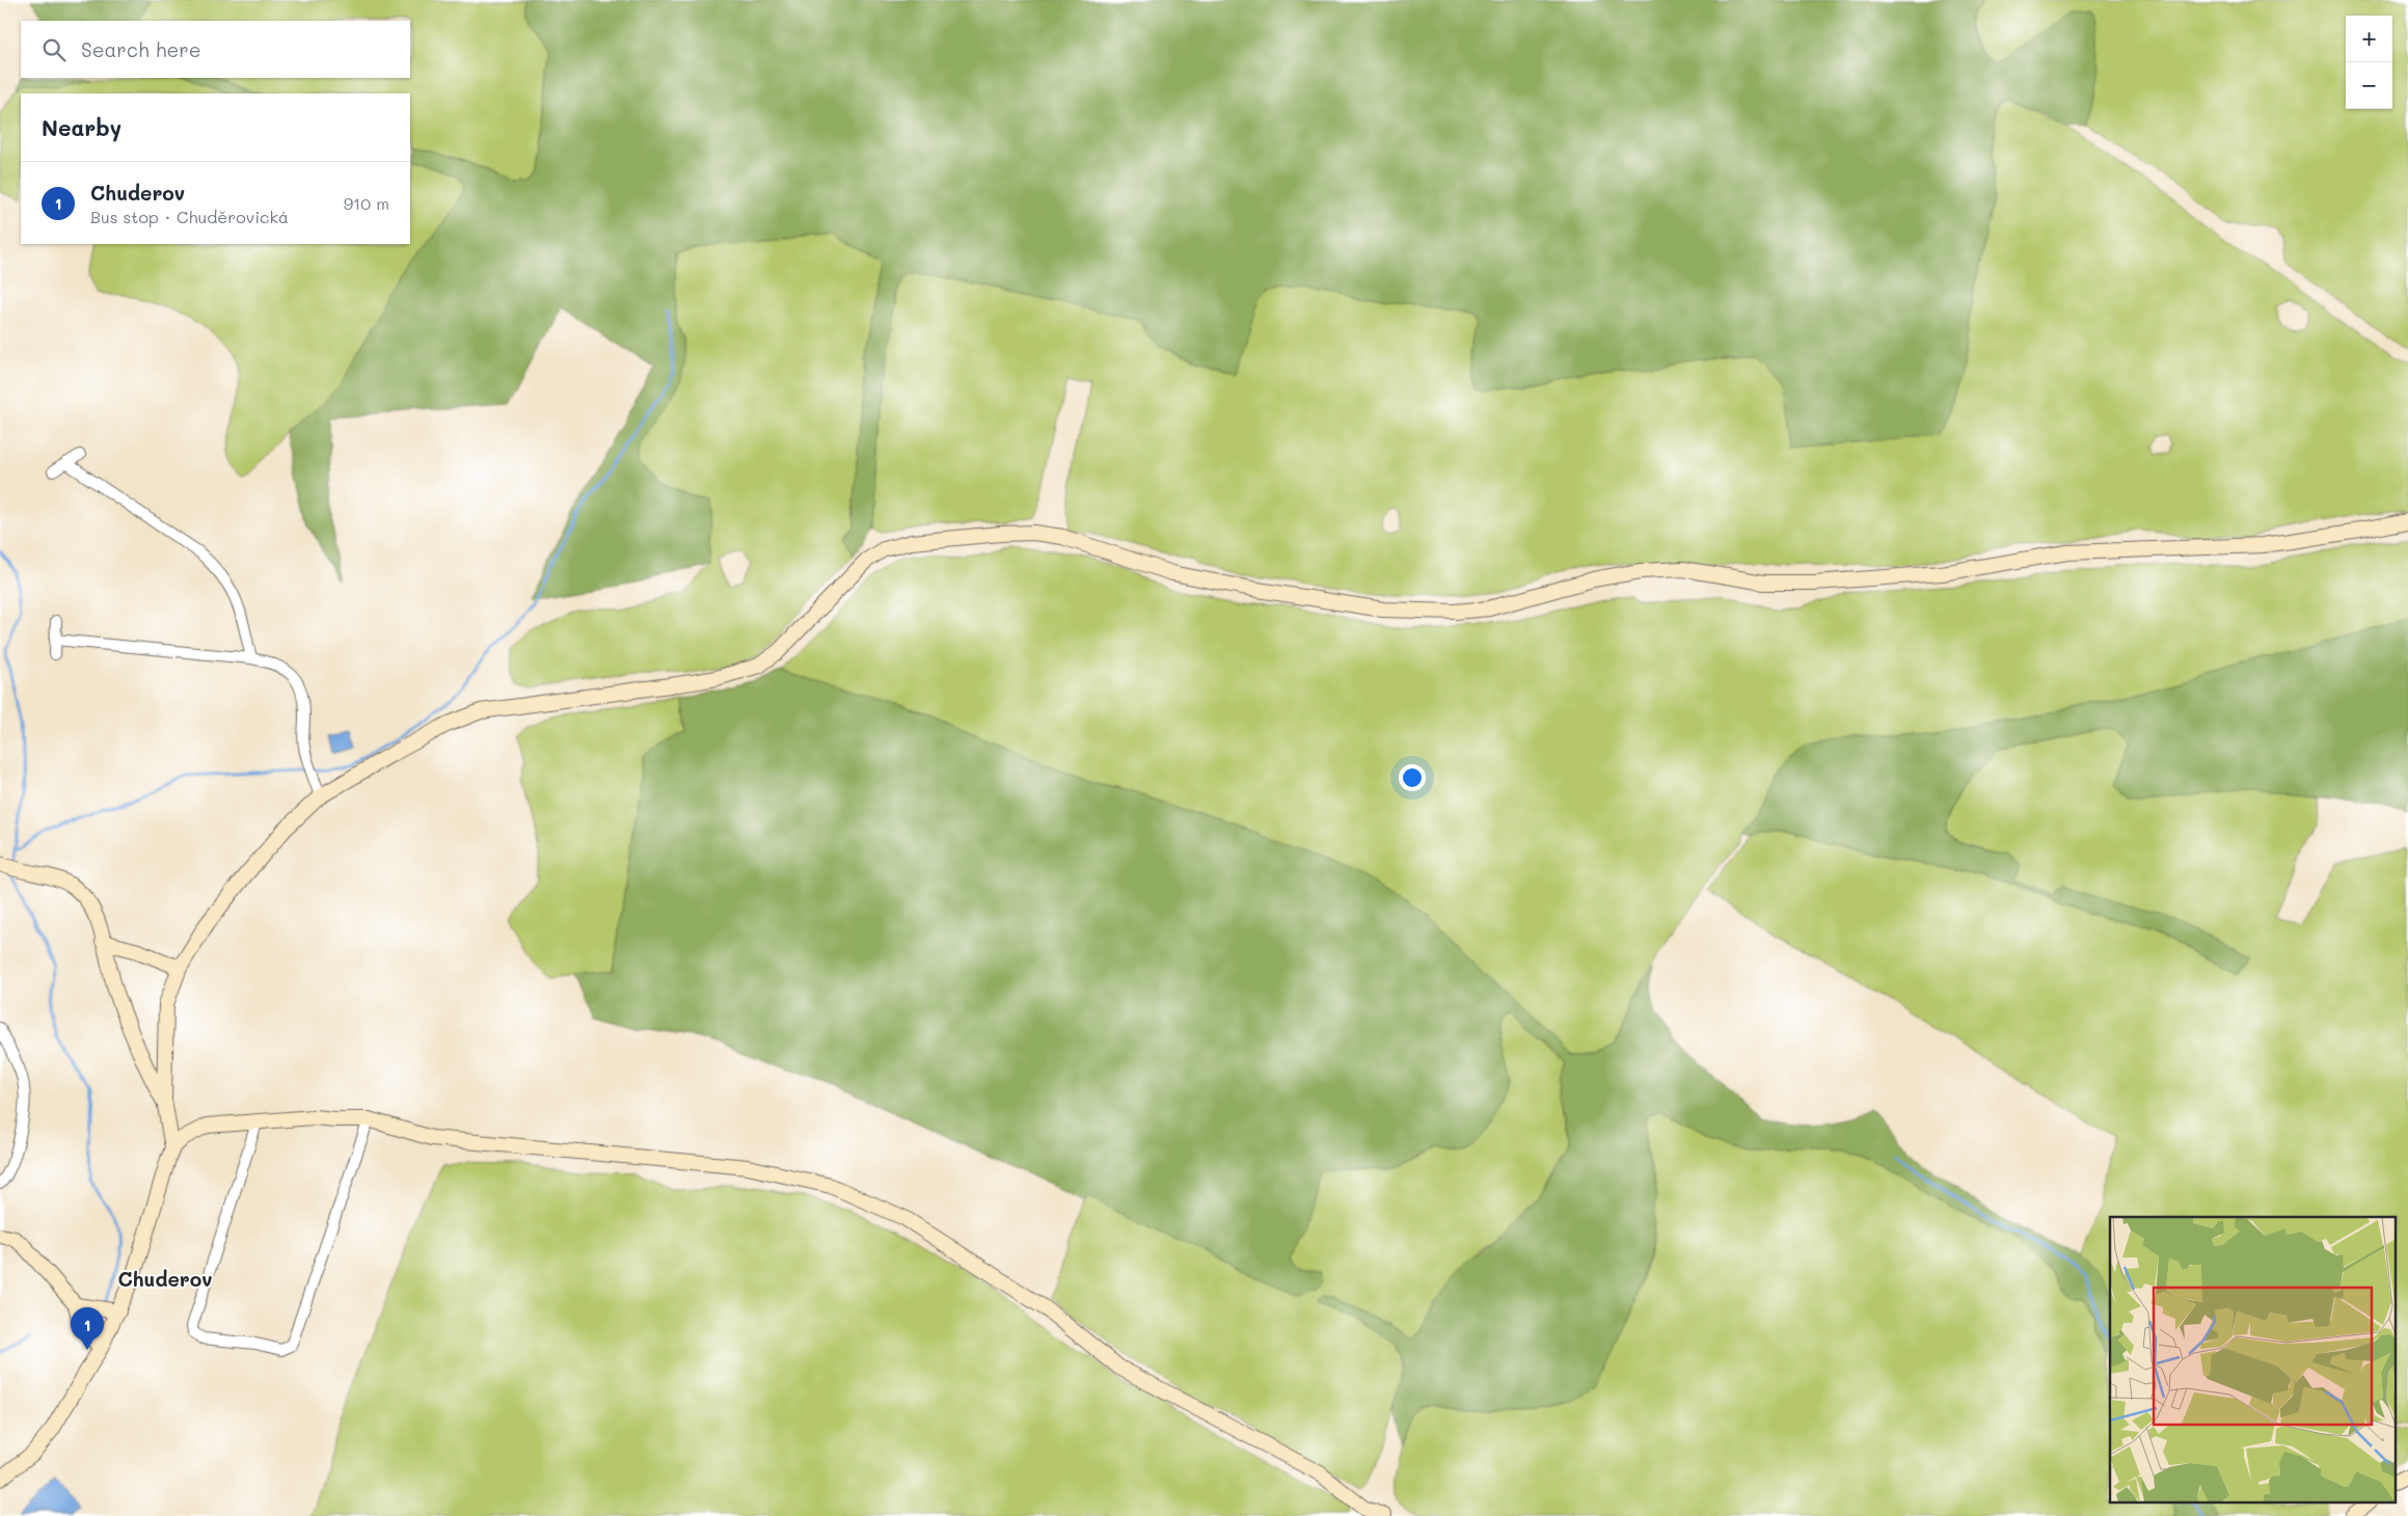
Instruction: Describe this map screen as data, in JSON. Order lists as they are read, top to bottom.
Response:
{
  "districts": ["Chuderov"],
  "page": {
    "map_buttons": ["+", "−"],
    "search": "Search here",
    "heading": "Nearby",
    "list": [
      {
        "mark": "1",
        "name": "Chuderov",
        "note": "Bus stop · Chuděrovická",
        "value": "910 m"
      }
    ],
    "pins": "1"
  }
}
